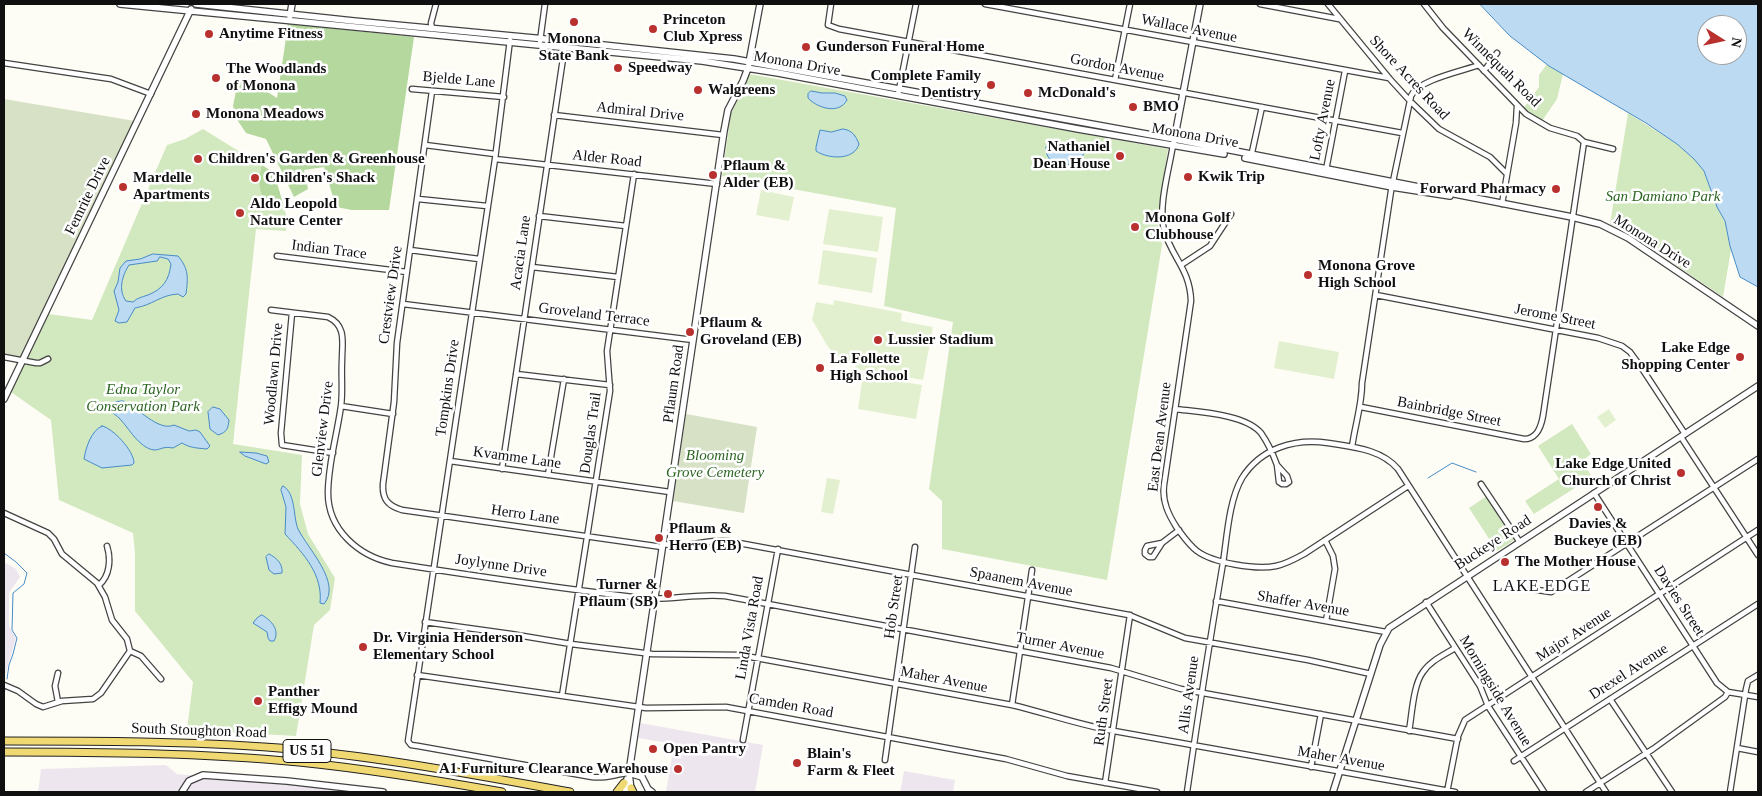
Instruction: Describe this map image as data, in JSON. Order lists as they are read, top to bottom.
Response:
{
  "streets": {
    "main road": ["South Stoughton Road", "US 51"],
    "street": [
      "Wallace Avenue",
      "Monona Drive",
      "Gordon Avenue",
      "Winnequah Road",
      "Shore Acres Road",
      "Bjelde Lane",
      "Admiral Drive",
      "Lofty Avenue",
      "Alder Road",
      "Femrite Drive",
      "Indian Trace",
      "Acacia Lane",
      "Crestview Drive",
      "Groveland Terrace",
      "Jerome Street",
      "Woodlawn Drive",
      "Pflaum Road",
      "Tompkins Drive",
      "Bainbridge Street",
      "Glenview Drive",
      "Douglas Trail",
      "East Dean Avenue",
      "Kvamme Lane",
      "Herro Lane",
      "Buckeye Road",
      "Joylynne Drive",
      "Spaanem Avenue",
      "Davies Street",
      "Shaffer Avenue",
      "Hob Street",
      "Linda Vista Road",
      "Major Avenue",
      "Turner Avenue",
      "Drexel Avenue",
      "Maher Avenue",
      "Morningside Avenue",
      "Allis Avenue",
      "Camden Road",
      "Ruth Street"
    ]
  },
  "crossings": [
    ["Wallace Avenue", "Shore Acres Road"],
    ["Wallace Avenue", "Lofty Avenue"],
    ["Monona Drive", "Lofty Avenue"],
    ["Monona Drive", "Femrite Drive"],
    ["Monona Drive", "Acacia Lane"],
    ["Monona Drive", "Pflaum Road"],
    ["Monona Drive", "Tompkins Drive"],
    ["Monona Drive", "East Dean Avenue"],
    ["Gordon Avenue", "Lofty Avenue"],
    ["Bjelde Lane", "Crestview Drive"],
    ["Bjelde Lane", "Tompkins Drive"],
    ["Admiral Drive", "Acacia Lane"],
    ["Admiral Drive", "Pflaum Road"],
    ["Alder Road", "Acacia Lane"],
    ["Alder Road", "Crestview Drive"],
    ["Alder Road", "Pflaum Road"],
    ["Alder Road", "Tompkins Drive"],
    ["Alder Road", "Douglas Trail"],
    ["Indian Trace", "Crestview Drive"],
    ["Acacia Lane", "Groveland Terrace"],
    ["Acacia Lane", "Kvamme Lane"],
    ["Crestview Drive", "Groveland Terrace"],
    ["Crestview Drive", "Herro Lane"],
    ["Groveland Terrace", "Pflaum Road"],
    ["Groveland Terrace", "Tompkins Drive"],
    ["Groveland Terrace", "Douglas Trail"],
    ["Jerome Street", "Bainbridge Street"],
    ["Jerome Street", "Buckeye Road"],
    ["Jerome Street", "Major Avenue"],
    ["Woodlawn Drive", "Glenview Drive"],
    ["Pflaum Road", "Tompkins Drive"],
    ["Pflaum Road", "Kvamme Lane"],
    ["Pflaum Road", "Herro Lane"],
    ["Pflaum Road", "Joylynne Drive"],
    ["Pflaum Road", "Spaanem Avenue"],
    ["Pflaum Road", "Turner Avenue"],
    ["Pflaum Road", "Maher Avenue"],
    ["Pflaum Road", "Camden Road"],
    ["Tompkins Drive", "Kvamme Lane"],
    ["Tompkins Drive", "Herro Lane"],
    ["Tompkins Drive", "Joylynne Drive"],
    ["Tompkins Drive", "Maher Avenue"],
    ["Tompkins Drive", "Camden Road"],
    ["Glenview Drive", "Joylynne Drive"],
    ["Douglas Trail", "Kvamme Lane"],
    ["Douglas Trail", "Herro Lane"],
    ["Douglas Trail", "Joylynne Drive"],
    ["Douglas Trail", "Maher Avenue"],
    ["Douglas Trail", "Camden Road"],
    ["East Dean Avenue", "Allis Avenue"],
    ["Herro Lane", "Spaanem Avenue"],
    ["Buckeye Road", "Davies Street"],
    ["Buckeye Road", "Shaffer Avenue"],
    ["Buckeye Road", "Morningside Avenue"],
    ["Joylynne Drive", "Turner Avenue"],
    ["Spaanem Avenue", "Hob Street"],
    ["Spaanem Avenue", "Linda Vista Road"],
    ["Spaanem Avenue", "Allis Avenue"],
    ["Spaanem Avenue", "Ruth Street"],
    ["Davies Street", "Major Avenue"],
    ["Davies Street", "Drexel Avenue"],
    ["Shaffer Avenue", "Allis Avenue"],
    ["Hob Street", "Turner Avenue"],
    ["Hob Street", "Maher Avenue"],
    ["Hob Street", "Camden Road"],
    ["Linda Vista Road", "Turner Avenue"],
    ["Linda Vista Road", "Maher Avenue"],
    ["Linda Vista Road", "Camden Road"],
    ["Major Avenue", "Turner Avenue"],
    ["Major Avenue", "Maher Avenue"],
    ["Major Avenue", "Morningside Avenue"],
    ["Turner Avenue", "Allis Avenue"],
    ["Turner Avenue", "Ruth Street"],
    ["Drexel Avenue", "Morningside Avenue"],
    ["Maher Avenue", "Allis Avenue"],
    ["Maher Avenue", "Ruth Street"],
    ["Camden Road", "Ruth Street"]
  ],
  "districts": ["LAKE EDGE"],
  "parks": ["San Damiano Park", "Edna Taylor Conservation Park", "Blooming Grove Cemetery"],
  "places": [
    "Monona State Bank",
    "Princeton Club Xpress",
    "Anytime Fitness",
    "Gunderson Funeral Home",
    "Speedway",
    "The Woodlands of Monona",
    "Complete Family Dentistry",
    "Walgreens",
    "McDonald's",
    "BMO",
    "Monona Meadows",
    "Nathaniel Dean House",
    "Children's Garden & Greenhouse",
    "Pflaum & Alder (EB)",
    "Kwik Trip",
    "Children's Shack",
    "Mardelle Apartments",
    "Forward Pharmacy",
    "Aldo Leopold Nature Center",
    "Monona Golf Clubhouse",
    "Monona Grove High School",
    "Pflaum & Groveland (EB)",
    "Lussier Stadium",
    "Lake Edge Shopping Center",
    "La Follette High School",
    "Lake Edge United Church of Christ",
    "Davies & Buckeye (EB)",
    "Pflaum & Herro (EB)",
    "The Mother House",
    "Turner & Pflaum (SB)",
    "Dr. Virginia Henderson Elementary School",
    "Panther Effigy Mound",
    "Open Pantry",
    "Blain's Farm & Fleet",
    "A1 Furniture Clearance Warehouse"
  ],
  "north": "right"
}
